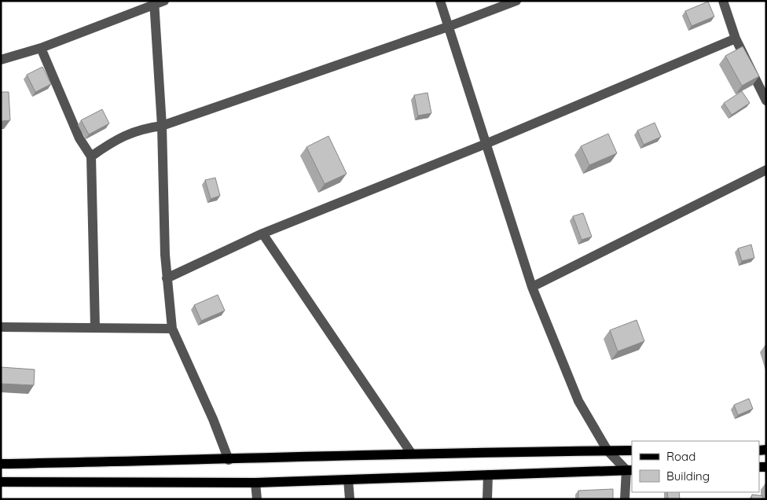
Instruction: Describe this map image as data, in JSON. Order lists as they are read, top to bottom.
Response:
{
  "legend": ["Road", "Building"]
}
